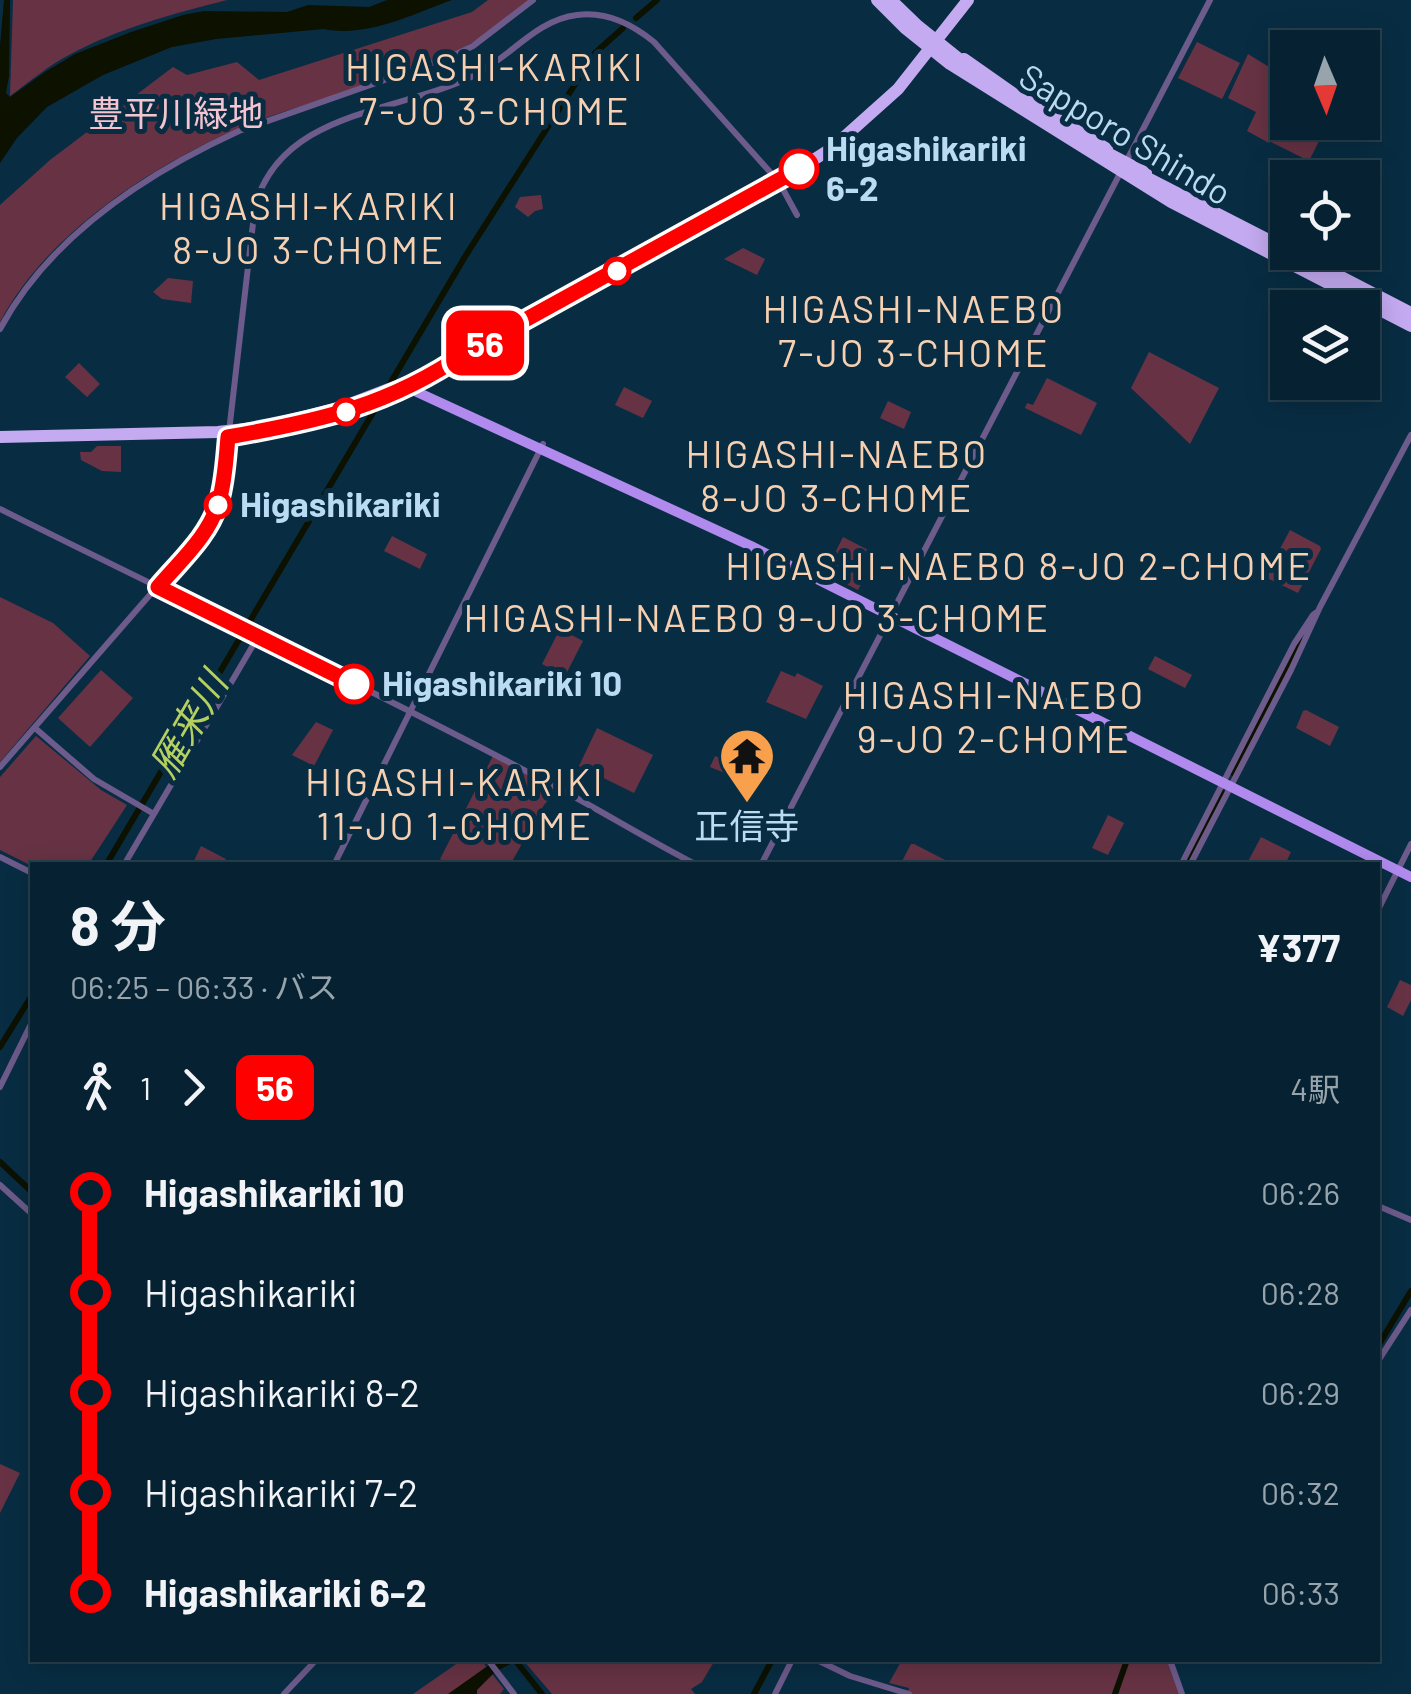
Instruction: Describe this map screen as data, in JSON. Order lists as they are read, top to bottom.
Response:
{
  "streets": {
    "highway": ["Sapporo Shindo"]
  },
  "districts": [
    "HIGASHI-KARIKI 7-JO 3-CHOME",
    "HIGASHI-KARIKI 8-JO 3-CHOME",
    "HIGASHI-NAEBO 7-JO 3-CHOME",
    "HIGASHI-NAEBO 8-JO 3-CHOME",
    "HIGASHI-NAEBO 8-JO 2-CHOME",
    "HIGASHI-NAEBO 9-JO 3-CHOME",
    "HIGASHI-NAEBO 9-JO 2-CHOME",
    "HIGASHI-KARIKI 11-JO 1-CHOME"
  ],
  "water": ["雁来川"],
  "parks": ["豊平川緑地"],
  "places": {
    "other": ["Higashikariki 6-2", "Higashikariki", "Higashikariki 10"],
    "temple": ["正信寺"]
  },
  "lines": ["bus line 56"],
  "north": "bottom",
  "page": {
    "on_map": "56",
    "heading": ["8 分", "06:25 – 06:33 · バス", "¥377"],
    "legs": ["1", "56", "4駅"],
    "list": [
      {
        "name": "Higashikariki 10",
        "value": "06:26"
      },
      {
        "name": "Higashikariki",
        "value": "06:28"
      },
      {
        "name": "Higashikariki 8-2",
        "value": "06:29"
      },
      {
        "name": "Higashikariki 7-2",
        "value": "06:32"
      },
      {
        "name": "Higashikariki 6-2",
        "value": "06:33"
      }
    ]
  }
}
